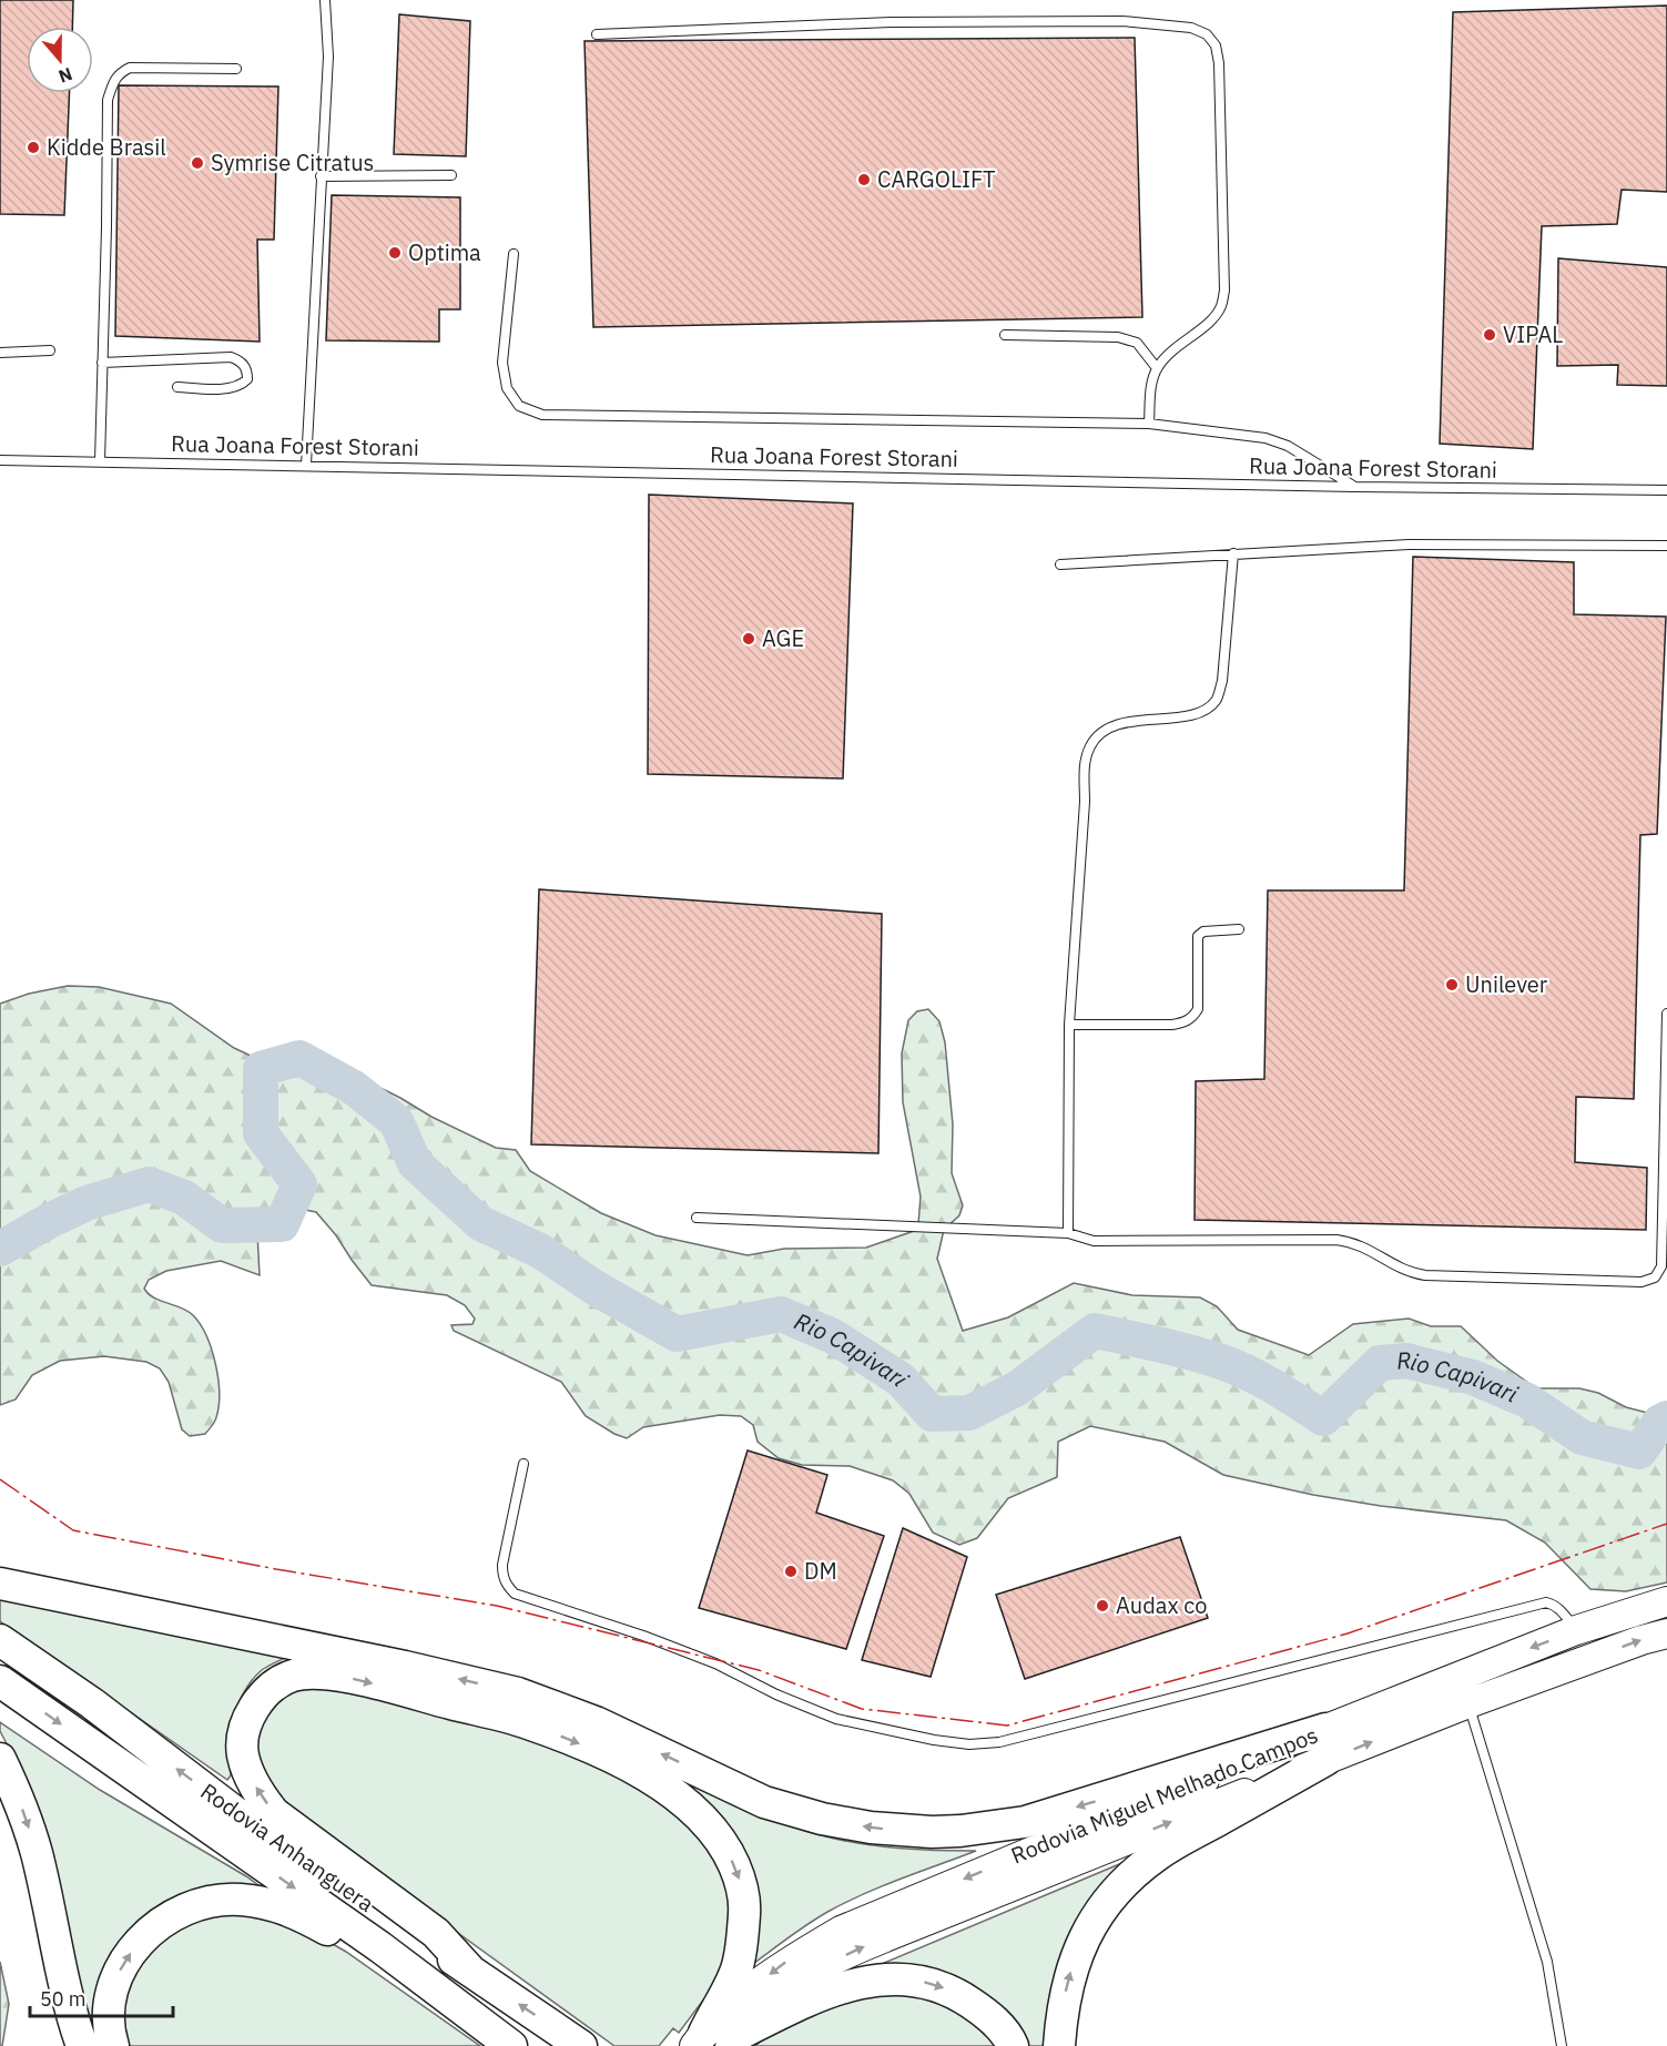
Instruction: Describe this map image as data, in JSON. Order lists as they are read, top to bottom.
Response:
{
  "streets": {
    "highway": ["Rodovia Miguel Melhado Campos", "Rodovia Anhanguera"],
    "lane": ["Rua Joana Forest Storani"]
  },
  "water": ["Rio Capivari"],
  "places": [
    "Kidde Brasil",
    "Symrise Citratus",
    "CARGOLIFT",
    "Optima",
    "VIPAL",
    "AGE",
    "Unilever",
    "DM",
    "Audax co"
  ],
  "scale_bar": "50 m",
  "north": "bottom"
}
